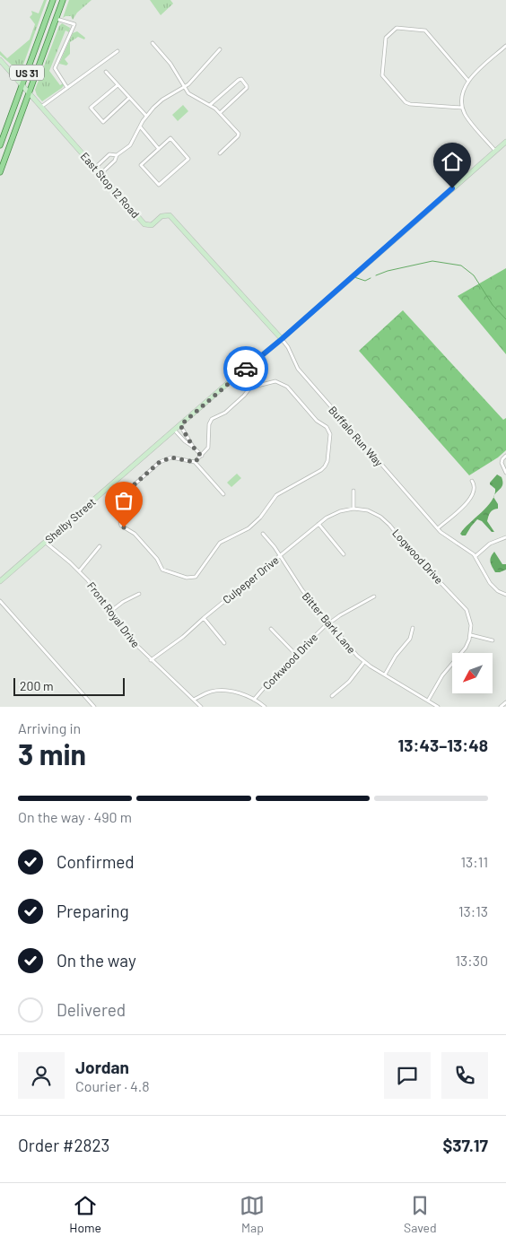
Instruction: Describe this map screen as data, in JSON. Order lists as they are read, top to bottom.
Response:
{
  "streets": {
    "main road": ["US 31"],
    "street": [
      "East Stop 12 Road",
      "Buffalo Run Way",
      "Shelby Street",
      "Logwood Drive",
      "Culpeper Drive",
      "Front Royal Drive",
      "Bitter Bark Lane",
      "Corkwood Drive"
    ]
  },
  "crossings": [
    ["US 31", "East Stop 12 Road"],
    ["East Stop 12 Road", "Buffalo Run Way"],
    ["East Stop 12 Road", "Shelby Street"],
    ["Buffalo Run Way", "Shelby Street"],
    ["Shelby Street", "Front Royal Drive"],
    ["Logwood Drive", "Culpeper Drive"],
    ["Culpeper Drive", "Front Royal Drive"],
    ["Culpeper Drive", "Bitter Bark Lane"],
    ["Bitter Bark Lane", "Corkwood Drive"]
  ],
  "scale_bar": "200 m",
  "north": "bottom left",
  "page": {
    "scale": "200 m",
    "heading": ["3 min", "Arriving in", "13:43–13:48"],
    "panel": [
      "Jordan",
      "Courier · 4.8",
      "Order #2823",
      "$37.17"
    ],
    "bar": "On the way · 490 m",
    "list": [
      ["Confirmed", "13:11"],
      ["Preparing", "13:13"],
      ["On the way", "13:30"],
      "Delivered"
    ],
    "tabs": ["Home", "Map", "Saved"]
  }
}
